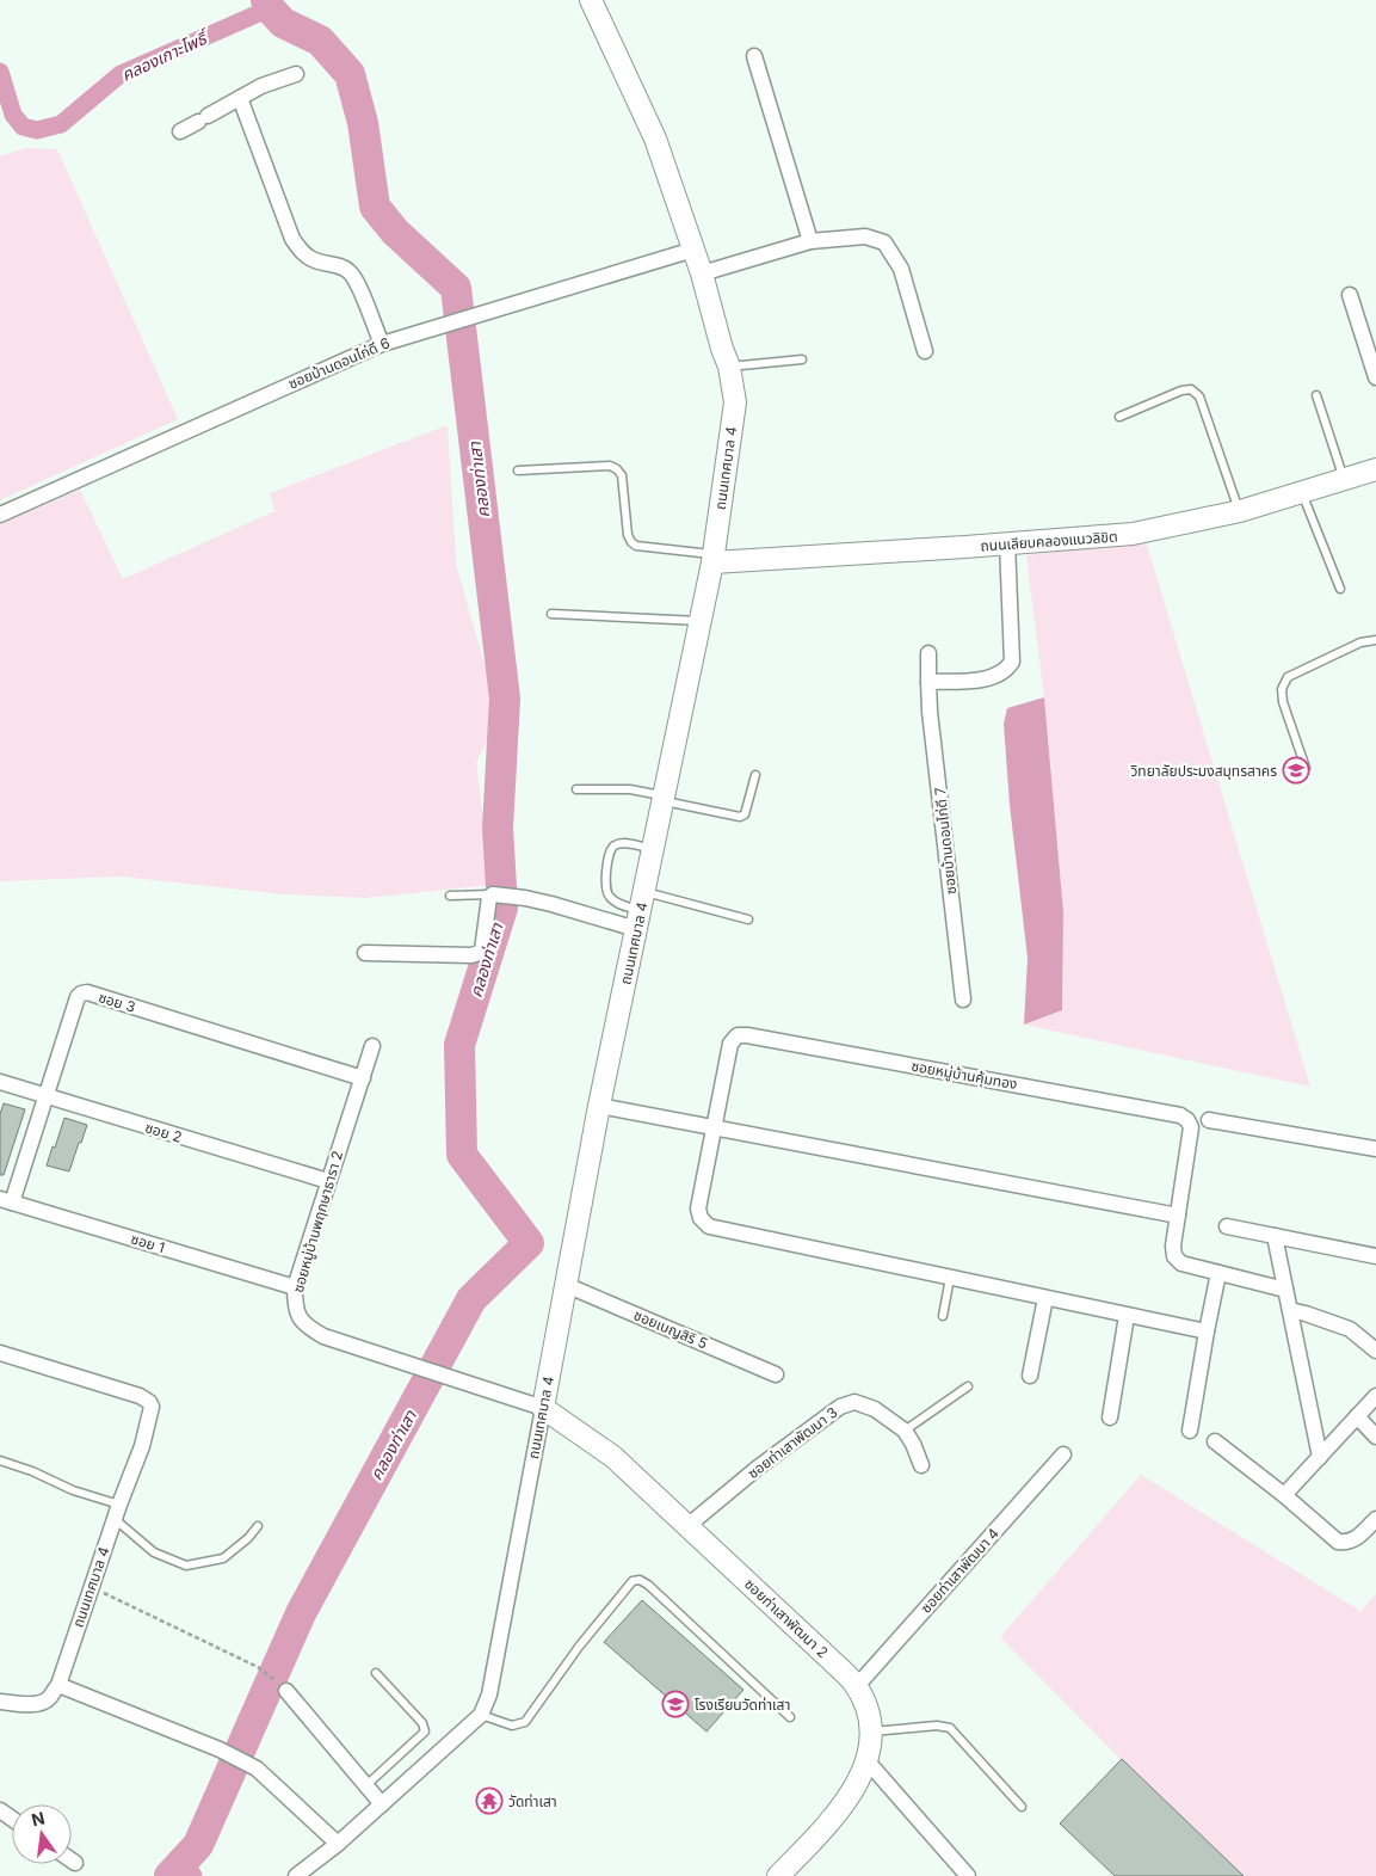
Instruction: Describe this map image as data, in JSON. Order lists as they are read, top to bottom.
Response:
{
  "streets": {
    "street": [
      "ซอยบ้านดอนไก่ดี 6",
      "ถนนเทศบาล 4",
      "ถนนเลียบคลองแนวลิขิต",
      "ซอยบ้านดอนไก่ดี 7",
      "ซอย 3",
      "ซอยหมู่บ้านคุ้มทอง",
      "ซอย 2",
      "ซอยหมู่บ้านพฤกษาธารา 2",
      "ซอย 1",
      "ซอยเบญสิริ 5",
      "ซอยท่าเสาพัฒนา 3",
      "ซอยท่าเสาพัฒนา 4",
      "ซอยท่าเสาพัฒนา 2"
    ]
  },
  "crossings": [
    ["ซอยบ้านดอนไก่ดี 6", "ถนนเทศบาล 4"],
    ["ถนนเทศบาล 4", "ถนนเลียบคลองแนวลิขิต"],
    ["ถนนเทศบาล 4", "ซอยหมู่บ้านพฤกษาธารา 2"],
    ["ถนนเทศบาล 4", "ซอยเบญสิริ 5"],
    ["ถนนเทศบาล 4", "ซอยท่าเสาพัฒนา 2"],
    ["ซอย 3", "ซอย 2"],
    ["ซอย 3", "ซอยหมู่บ้านพฤกษาธารา 2"],
    ["ซอย 3", "ซอย 1"],
    ["ซอย 2", "ซอยหมู่บ้านพฤกษาธารา 2"],
    ["ซอยหมู่บ้านพฤกษาธารา 2", "ซอย 1"],
    ["ซอยหมู่บ้านพฤกษาธารา 2", "ซอยท่าเสาพัฒนา 2"],
    ["ซอยท่าเสาพัฒนา 3", "ซอยท่าเสาพัฒนา 2"],
    ["ซอยท่าเสาพัฒนา 4", "ซอยท่าเสาพัฒนา 2"]
  ],
  "water": ["คลองเกาะโพธิ์", "คลองท่าเสา"],
  "places": {
    "school or university": ["วิทยาลัยประมงสมุทรสาคร", "โรงเรียนวัดท่าเสา"],
    "temple": ["วัดท่าเสา"]
  },
  "north": "top"
}
